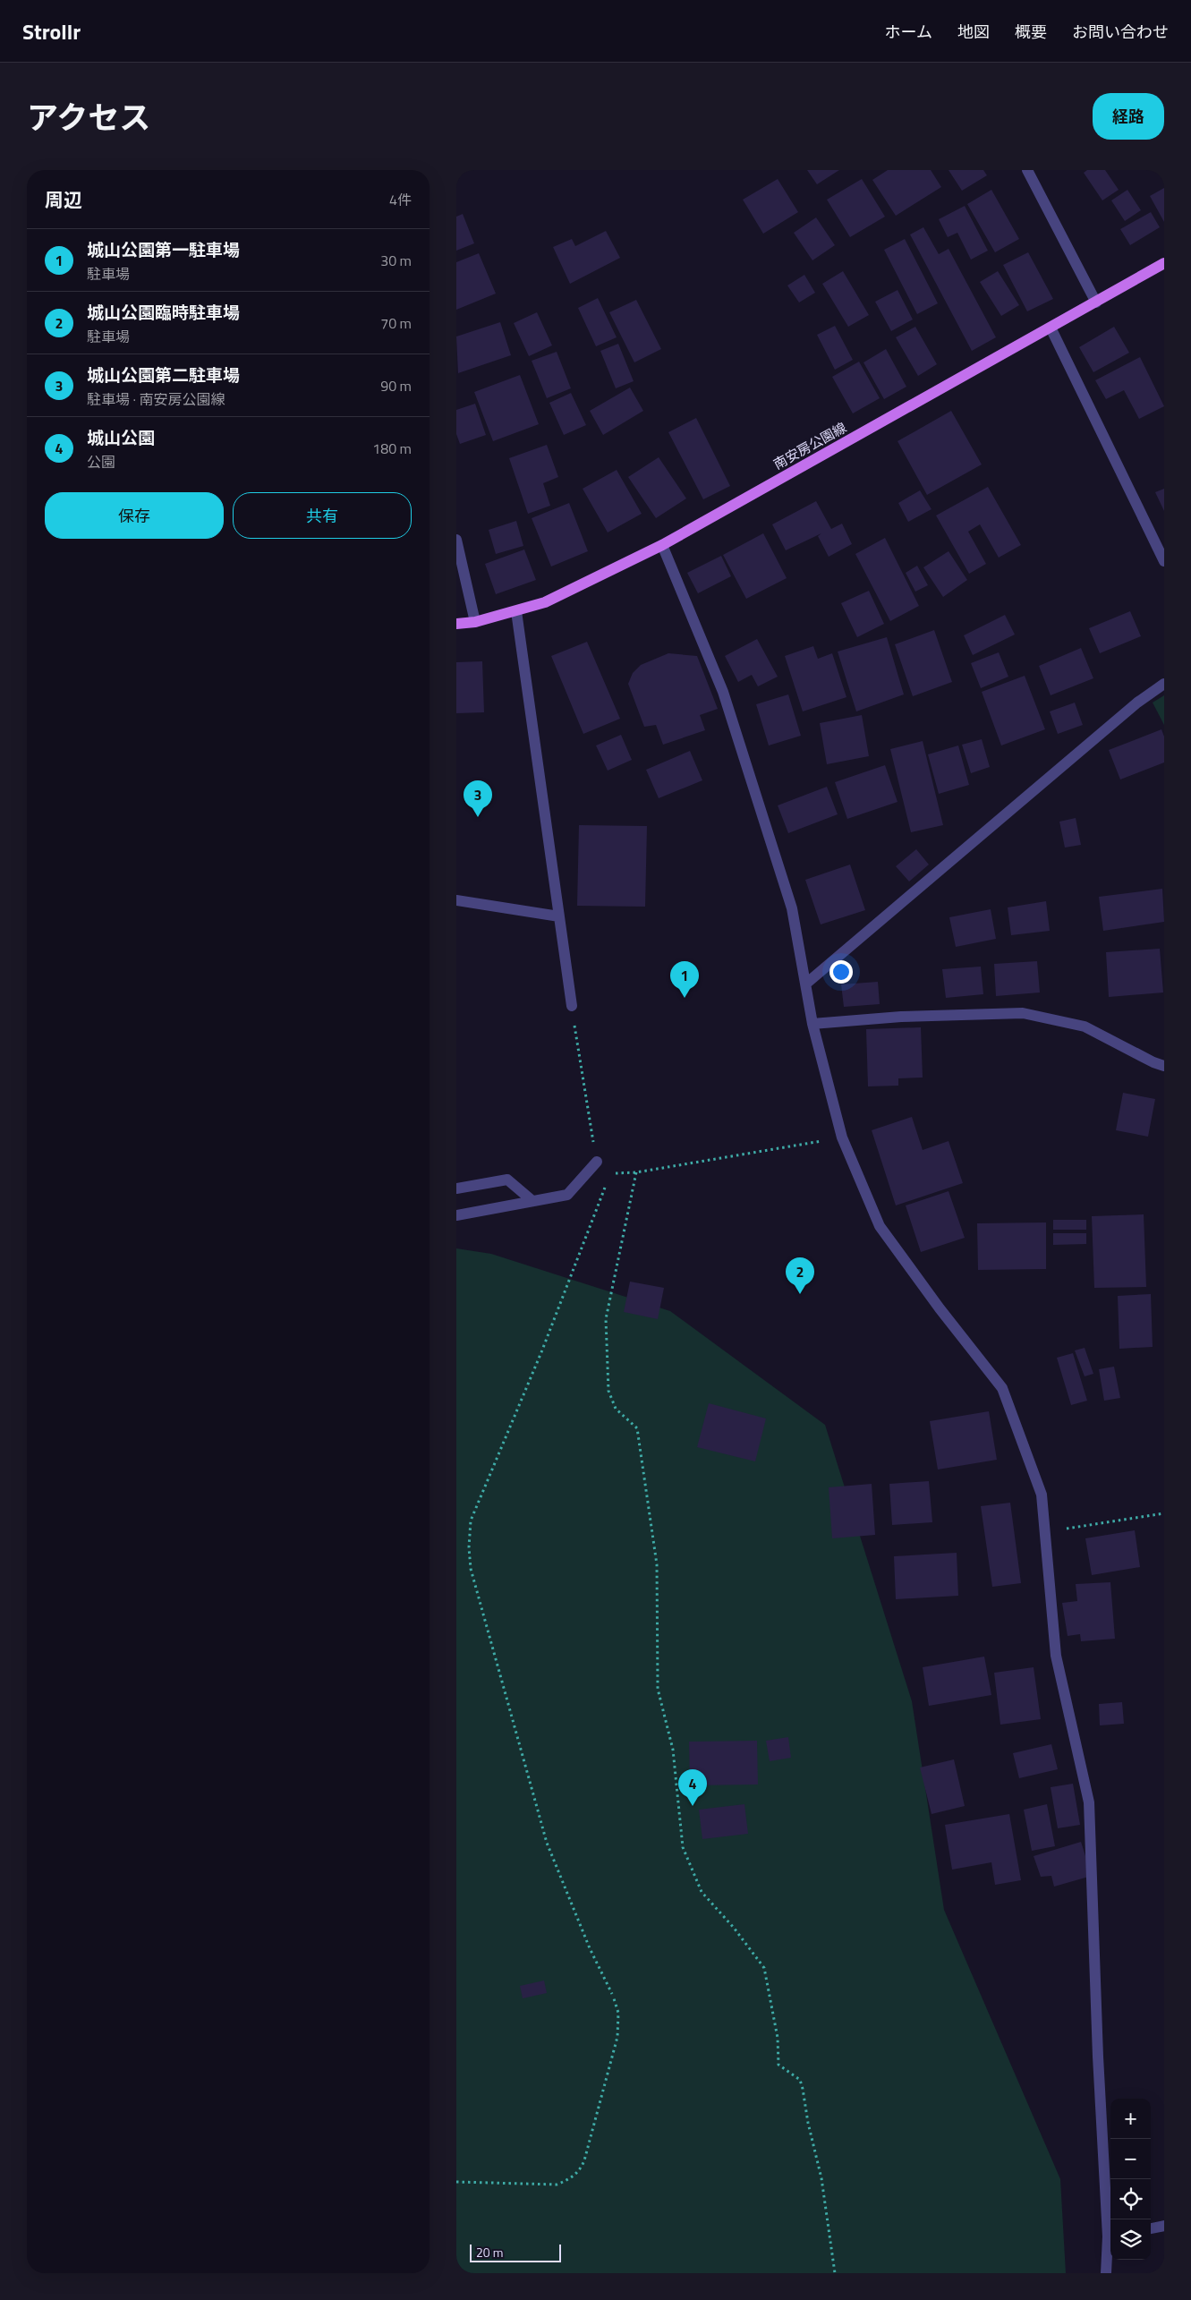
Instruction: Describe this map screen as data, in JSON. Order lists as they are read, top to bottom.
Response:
{
  "streets": {
    "main road": ["南安房公園線"]
  },
  "scale_bar": "20 m",
  "page": {
    "header": "Strollr",
    "nav": [
      "ホーム",
      "地図",
      "概要",
      "お問い合わせ"
    ],
    "title": "アクセス",
    "buttons": [
      "経路",
      ["保存", "共有"]
    ],
    "heading": ["周辺", "4件"],
    "list": [
      {
        "mark": "1",
        "name": "城山公園第一駐車場",
        "note": "駐車場",
        "value": "30 m"
      },
      {
        "mark": "2",
        "name": "城山公園臨時駐車場",
        "note": "駐車場",
        "value": "70 m"
      },
      {
        "mark": "3",
        "name": "城山公園第二駐車場",
        "note": "駐車場 · 南安房公園線",
        "value": "90 m"
      },
      {
        "mark": "4",
        "name": "城山公園",
        "note": "公園",
        "value": "180 m"
      }
    ],
    "pins": [
      "3",
      "1",
      "2",
      "4"
    ],
    "map_buttons": ["+", "−"],
    "scale": "20 m"
  }
}
